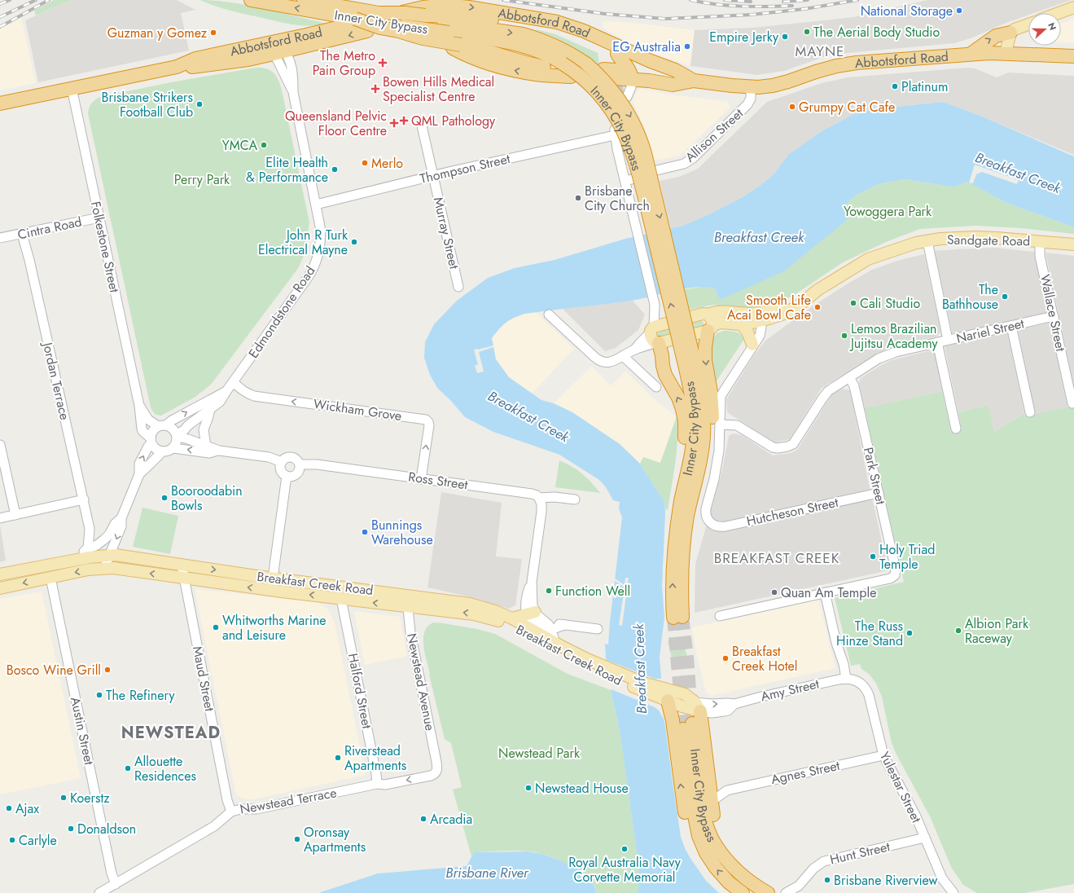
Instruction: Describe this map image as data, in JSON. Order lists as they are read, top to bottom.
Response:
{
  "streets": {
    "highway": ["Inner City Bypass", "Abbotsford Road"],
    "main road": ["Sandgate Road", "Breakfast Creek Road"],
    "street": [
      "Allison Street",
      "Thompson Street",
      "Cintra Road",
      "Murray Street",
      "Folkestone Street",
      "Edmondstone Road",
      "Wallace Street",
      "Nariel Street",
      "Jordan Terrace",
      "Wickham Grove",
      "Park Street",
      "Ross Street",
      "Hutcheson Street",
      "Maud Street",
      "Newstead Avenue",
      "Amy Street",
      "Halford Street",
      "Austin Street",
      "Agnes Street",
      "Yulestar Street",
      "Newstead Terrace",
      "Hunt Street"
    ]
  },
  "crossings": [
    ["Abbotsford Road", "Allison Street"],
    ["Abbotsford Road", "Folkestone Street"],
    ["Abbotsford Road", "Edmondstone Road"],
    ["Allison Street", "Thompson Street"],
    ["Thompson Street", "Murray Street"],
    ["Thompson Street", "Edmondstone Road"],
    ["Cintra Road", "Folkestone Street"],
    ["Cintra Road", "Jordan Terrace"],
    ["Sandgate Road", "Wallace Street"],
    ["Folkestone Street", "Edmondstone Road"],
    ["Edmondstone Road", "Wickham Grove"],
    ["Wallace Street", "Nariel Street"],
    ["Nariel Street", "Park Street"],
    ["Nariel Street", "Hutcheson Street"],
    ["Wickham Grove", "Ross Street"],
    ["Park Street", "Hutcheson Street"],
    ["Breakfast Creek Road", "Maud Street"],
    ["Breakfast Creek Road", "Newstead Avenue"],
    ["Breakfast Creek Road", "Amy Street"],
    ["Breakfast Creek Road", "Halford Street"],
    ["Breakfast Creek Road", "Austin Street"],
    ["Maud Street", "Newstead Terrace"],
    ["Newstead Avenue", "Newstead Terrace"],
    ["Amy Street", "Yulestar Street"],
    ["Halford Street", "Newstead Terrace"],
    ["Austin Street", "Newstead Terrace"],
    ["Agnes Street", "Yulestar Street"],
    ["Yulestar Street", "Hunt Street"]
  ],
  "districts": ["MAYNE", "BREAKFAST CREEK", "NEWSTEAD"],
  "water": ["Breakfast Creek", "Brisbane River"],
  "parks": ["Perry Park", "Yowoggera Park", "Newstead Park"],
  "places": {
    "other": [
      "National Storage",
      "The Aerial Body Studio",
      "Guzman y Gomez",
      "Empire Jerky",
      "EG Australia",
      "Platinum",
      "Brisbane Strikers Football Club",
      "Grumpy Cat Cafe",
      "YMCA",
      "Merlo",
      "Elite Health & Performance",
      "Brisbane City Church",
      "John R Turk Electrical Mayne",
      "The Bathhouse",
      "Cali Studio",
      "Smooth Life Acai Bowl Cafe",
      "Lemos Brazilian Jujitsu Academy",
      "Booroodabin Bowls",
      "Bunnings Warehouse",
      "Holy Triad Temple",
      "Function Well",
      "Quan Am Temple",
      "Whitworths Marine and Leisure",
      "Albion Park Raceway",
      "The Russ Hinze Stand",
      "Breakfast Creek Hotel",
      "Bosco Wine Grill",
      "The Refinery",
      "Riverstead Apartments",
      "Allouette Residences",
      "Newstead House",
      "Koerstz",
      "Ajax",
      "Arcadia",
      "Donaldson",
      "Oronsay Apartments",
      "Carlyle",
      "Royal Australia Navy Corvette Memorial",
      "Brisbane Riverview"
    ],
    "health": [
      "The Metro Pain Group",
      "Bowen Hills Medical Specialist Centre",
      "QML Pathology",
      "Queensland Pelvic Floor Centre"
    ]
  },
  "north": "right"
}
